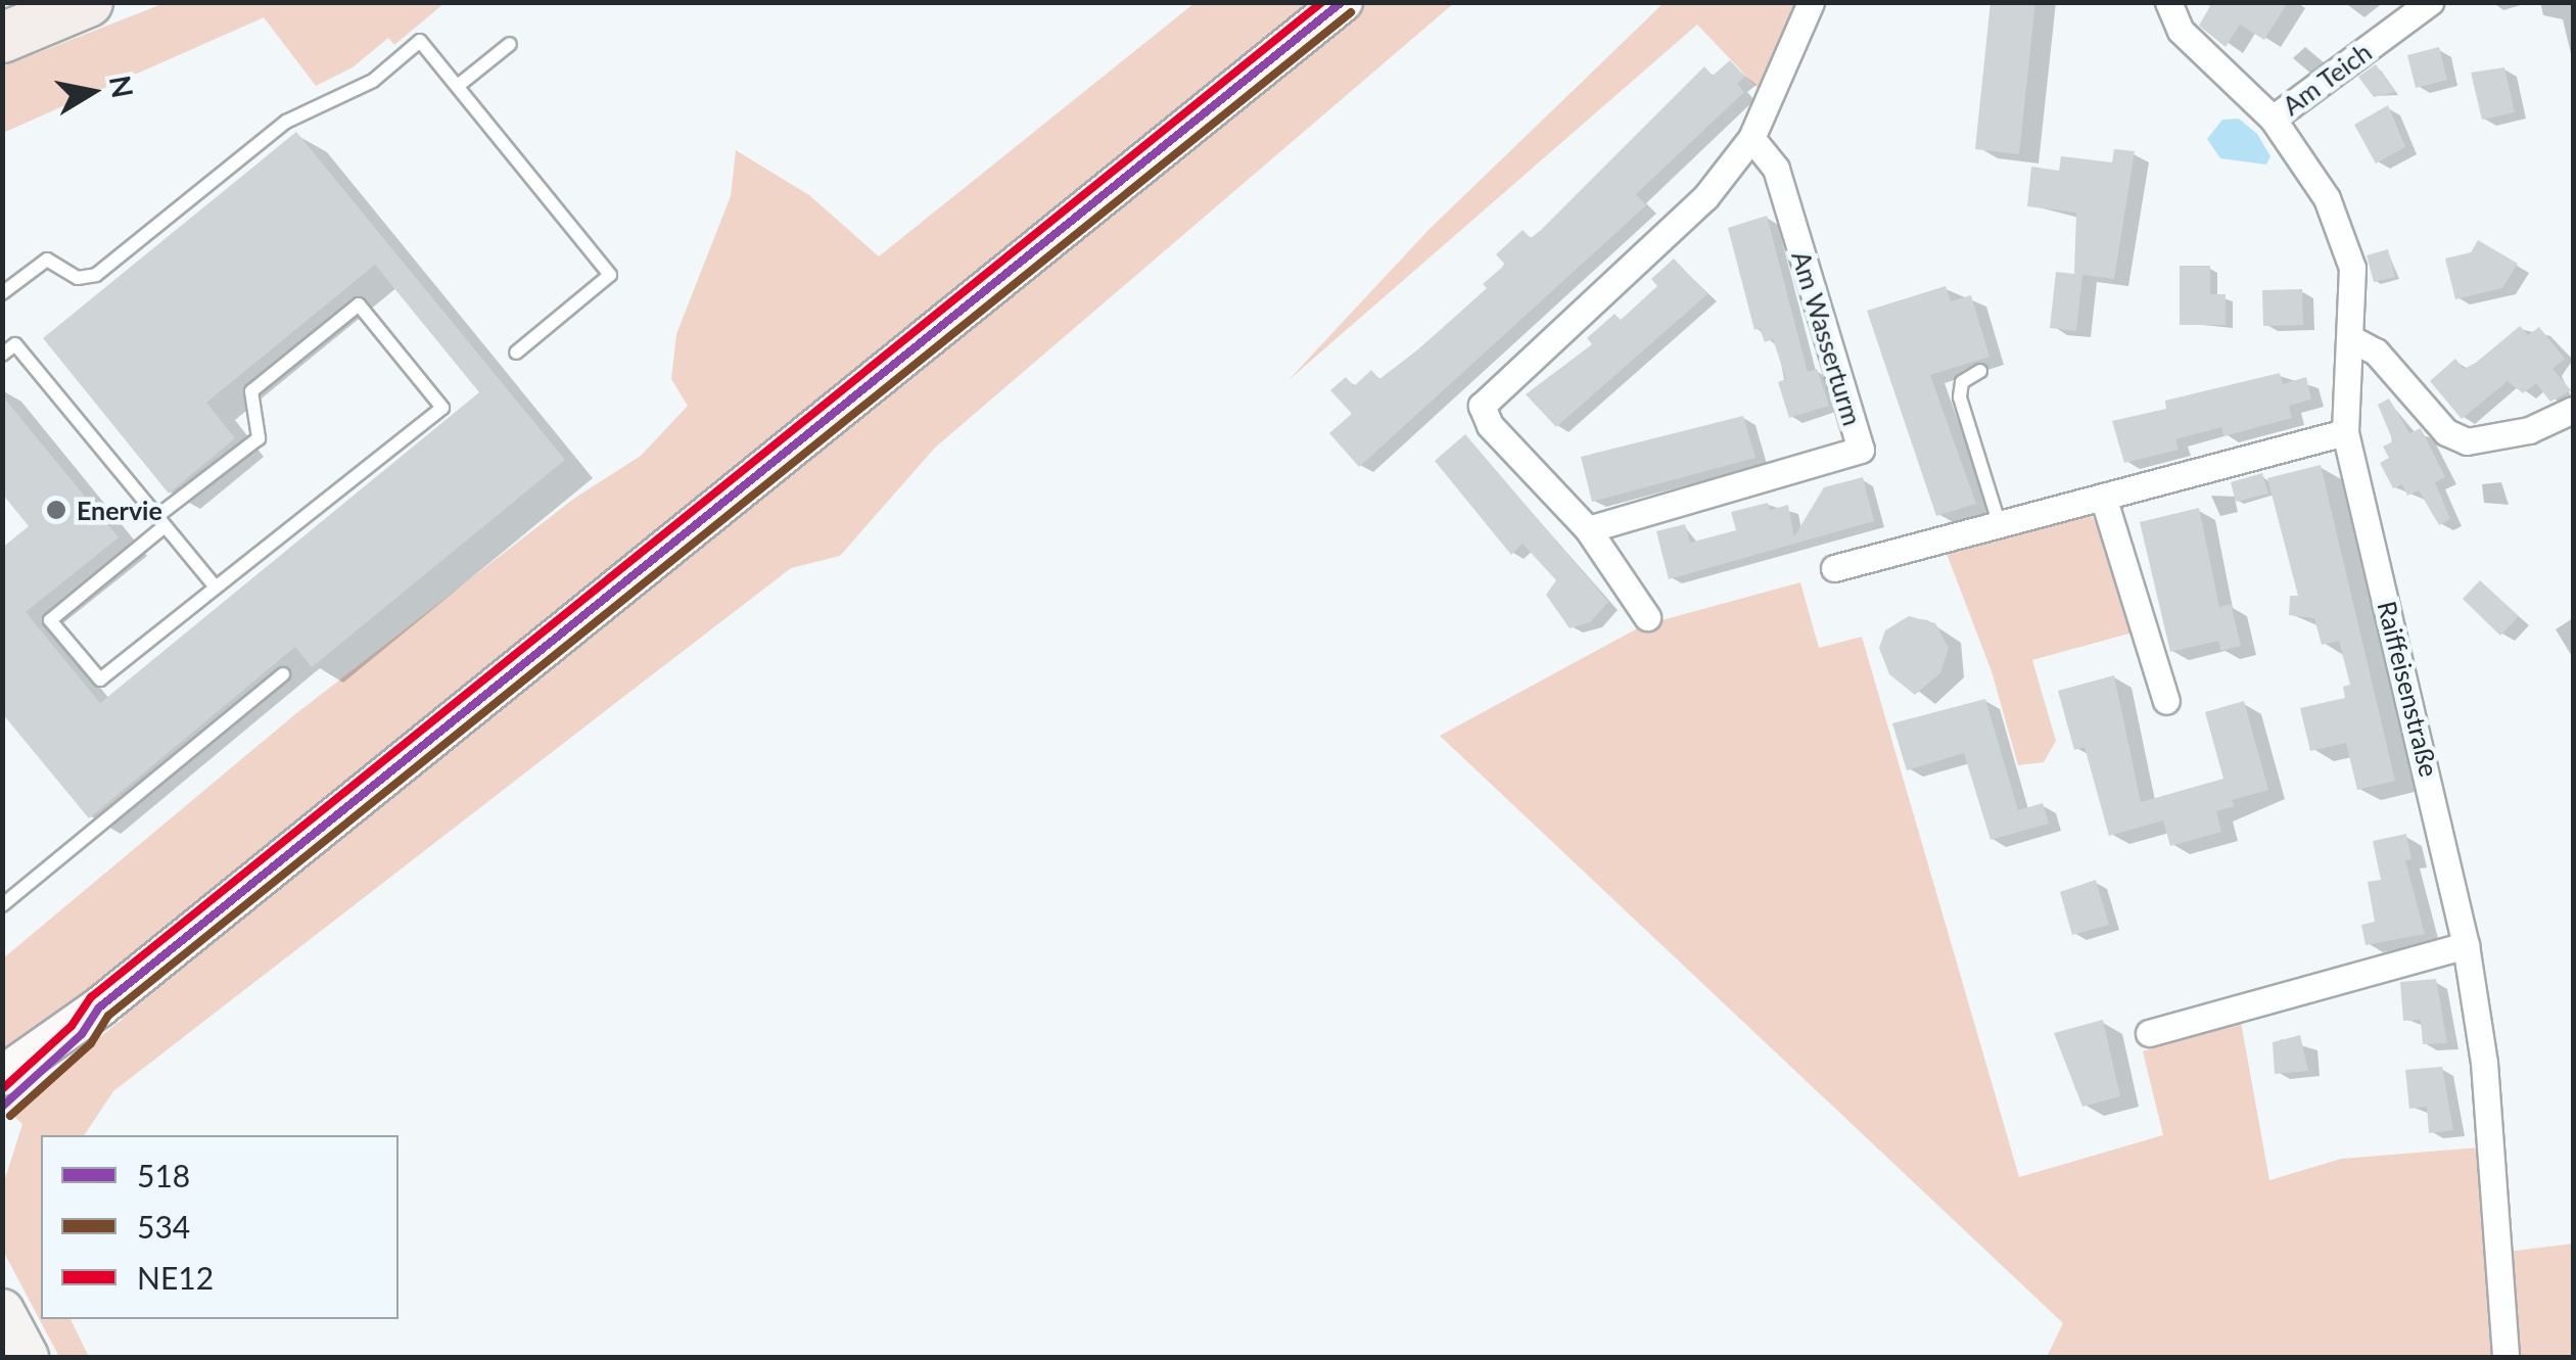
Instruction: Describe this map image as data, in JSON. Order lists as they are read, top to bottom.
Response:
{
  "streets": {
    "street": ["Am Teich", "Am Wasserturm", "Raiffeisenstraße"]
  },
  "crossings": [
    ["Am Teich", "Raiffeisenstraße"]
  ],
  "places": ["Enervie"],
  "lines": ["transit line 518", "transit line NE12", "transit line 534"],
  "legend": ["518", "534", "NE12"],
  "north": "right"
}
